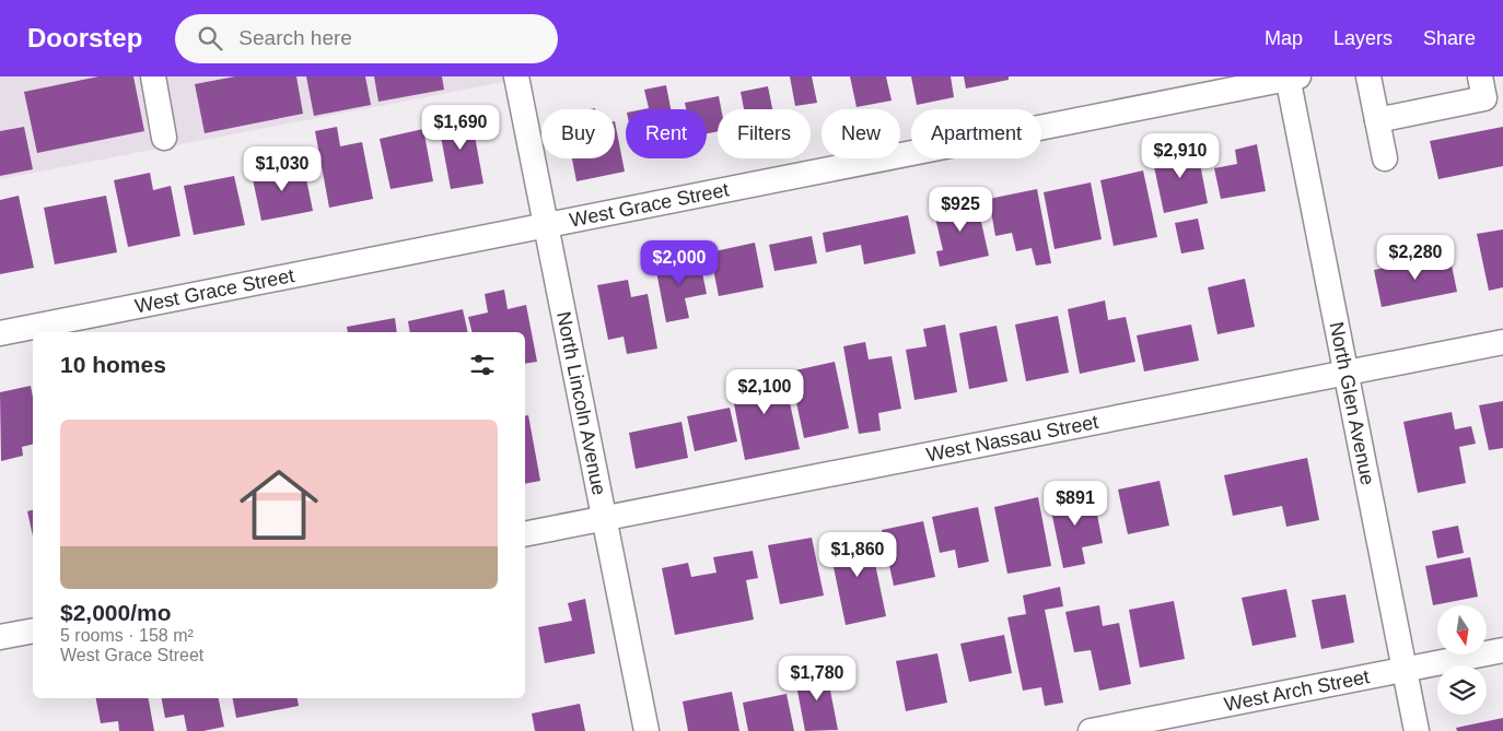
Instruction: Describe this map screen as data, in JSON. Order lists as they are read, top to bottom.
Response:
{
  "streets": {
    "street": [
      "West Grace Street",
      "North Lincoln Avenue",
      "North Glen Avenue",
      "West Nassau Street",
      "West Arch Street"
    ]
  },
  "crossings": [
    ["West Grace Street", "North Lincoln Avenue"],
    ["West Grace Street", "North Glen Avenue"],
    ["North Lincoln Avenue", "West Nassau Street"],
    ["North Glen Avenue", "West Nassau Street"],
    ["North Glen Avenue", "West Arch Street"]
  ],
  "north": "bottom",
  "page": {
    "header": "Doorstep",
    "search": "Search here",
    "nav": ["Map", "Layers", "Share"],
    "price": [
      "$1,690",
      "$2,910",
      "$1,030",
      "$925",
      "$2,280",
      "$2,000",
      "$2,100",
      "$891",
      "$1,860",
      "$1,780"
    ],
    "chip": [
      "Buy",
      "Rent",
      "Filters",
      "New",
      "Apartment"
    ],
    "heading": "10 homes",
    "list": [
      {
        "name": "$2,000/mo",
        "note": "5 rooms · 158 m² · West Grace Street"
      }
    ]
  }
}
